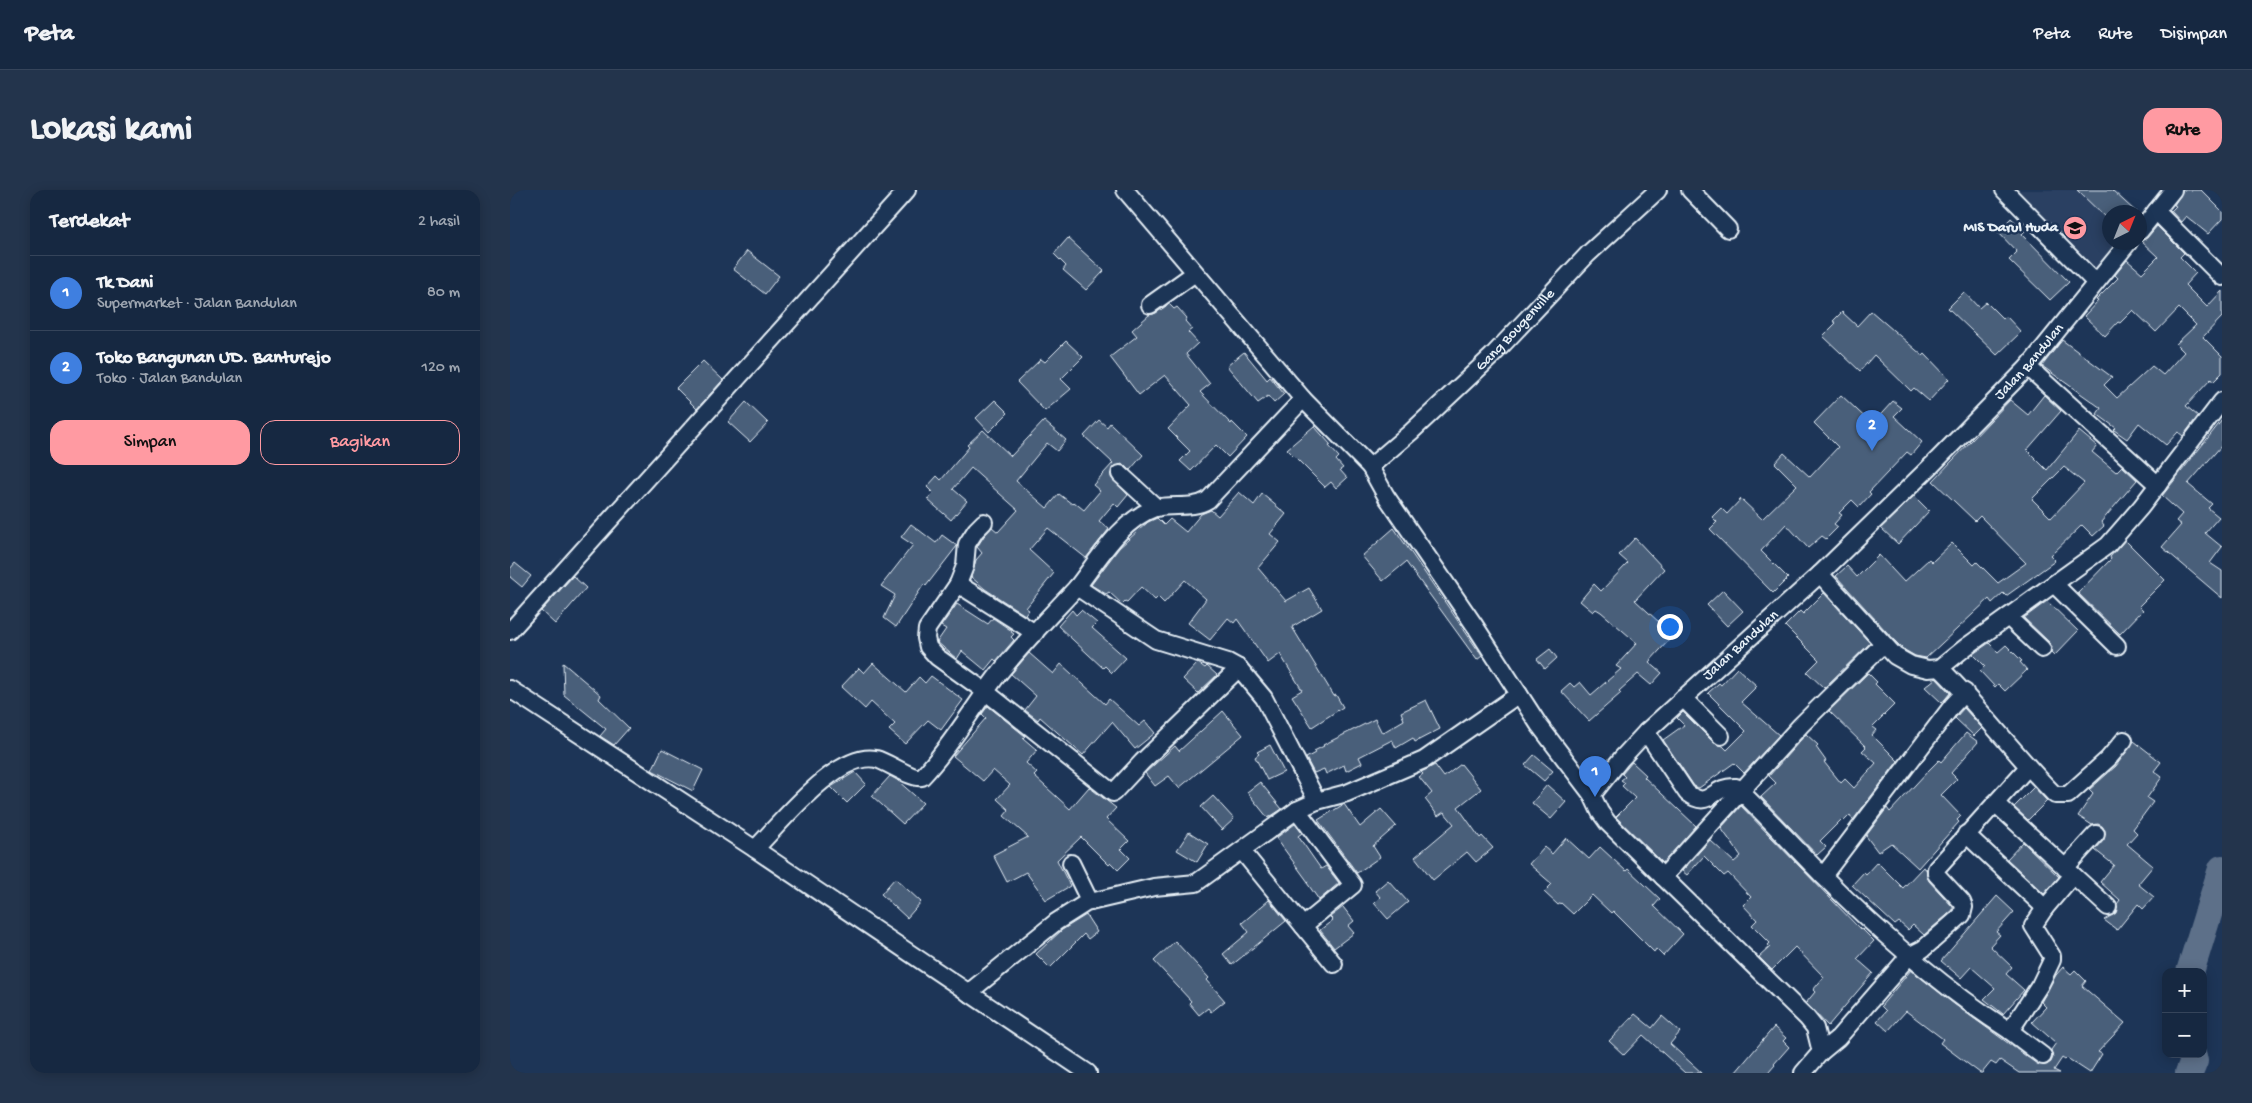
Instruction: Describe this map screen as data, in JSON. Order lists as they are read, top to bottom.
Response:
{
  "streets": {
    "street": ["Gang Bougenville", "Jalan Bandulan"]
  },
  "places": {
    "school or university": ["MIS Darul Huda"]
  },
  "north": "top right",
  "page": {
    "header": "Peta",
    "nav": ["Peta", "Rute", "Disimpan"],
    "buttons": [
      "Rute",
      ["Simpan", "Bagikan"]
    ],
    "title": "Lokasi kami",
    "heading": ["Terdekat", "2 hasil"],
    "list": [
      {
        "mark": "1",
        "name": "Tk Dani",
        "note": "Supermarket · Jalan Bandulan",
        "value": "80 m"
      },
      {
        "mark": "2",
        "name": "Toko Bangunan UD. Banturejo",
        "note": "Toko · Jalan Bandulan",
        "value": "120 m"
      }
    ],
    "pins": ["2", "1"],
    "map_buttons": ["+", "−"]
  }
}
